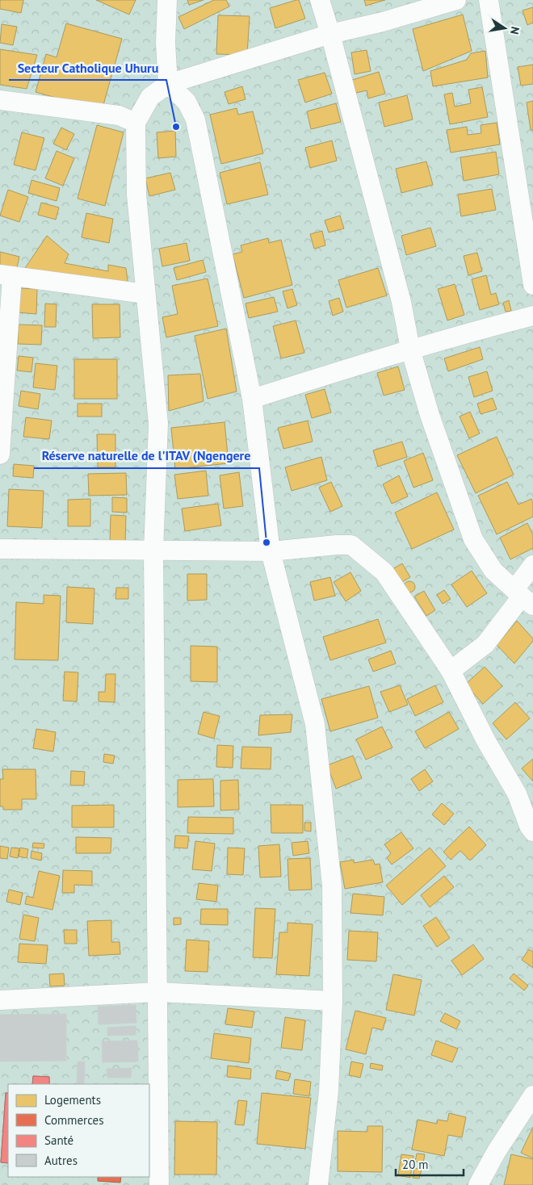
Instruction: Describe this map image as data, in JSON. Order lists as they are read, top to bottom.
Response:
{
  "places": ["Secteur Catholique Uhuru", "Réserve naturelle de l'ITAV (Ngengere"],
  "legend": [
    "Logements",
    "Commerces",
    "Santé",
    "Autres"
  ],
  "scale_bar": "20 m",
  "north": "right"
}
